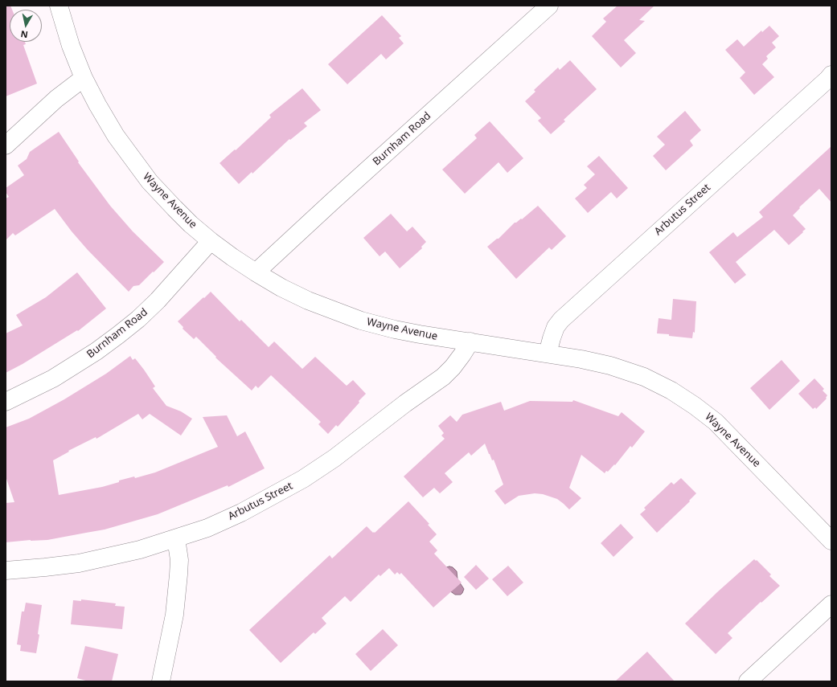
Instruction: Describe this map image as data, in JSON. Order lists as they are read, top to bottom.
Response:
{
  "streets": {
    "street": ["Burnham Road", "Wayne Avenue", "Arbutus Street"]
  },
  "crossings": [
    ["Burnham Road", "Wayne Avenue"],
    ["Wayne Avenue", "Arbutus Street"]
  ],
  "north": "bottom"
}
